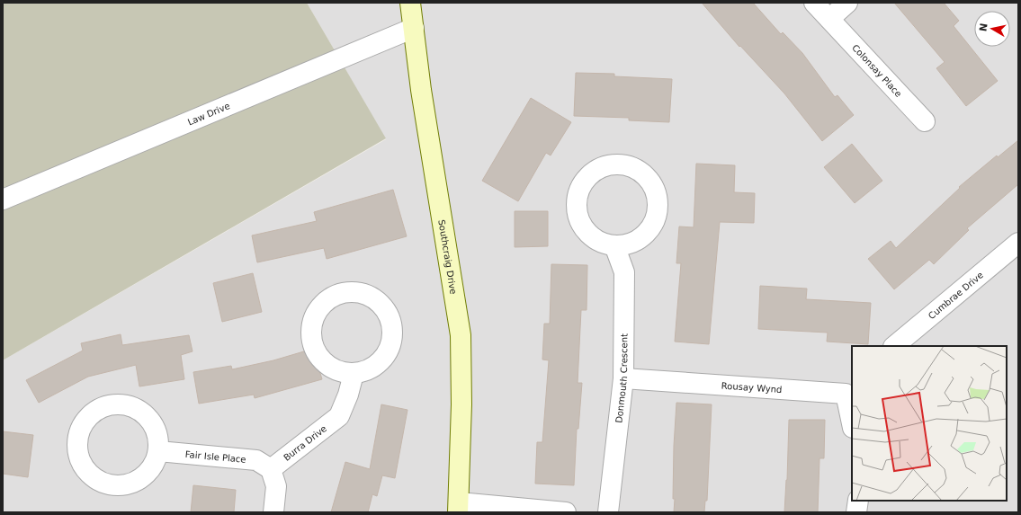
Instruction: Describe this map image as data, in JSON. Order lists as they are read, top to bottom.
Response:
{
  "streets": {
    "street": [
      "Colonsay Place",
      "Law Drive",
      "Southcraig Drive",
      "Cumbrae Drive",
      "Donmouth Crescent",
      "Rousay Wynd",
      "Burra Drive",
      "Fair Isle Place"
    ]
  },
  "crossings": [
    ["Law Drive", "Southcraig Drive"],
    ["Donmouth Crescent", "Rousay Wynd"],
    ["Burra Drive", "Fair Isle Place"]
  ],
  "north": "left"
}
